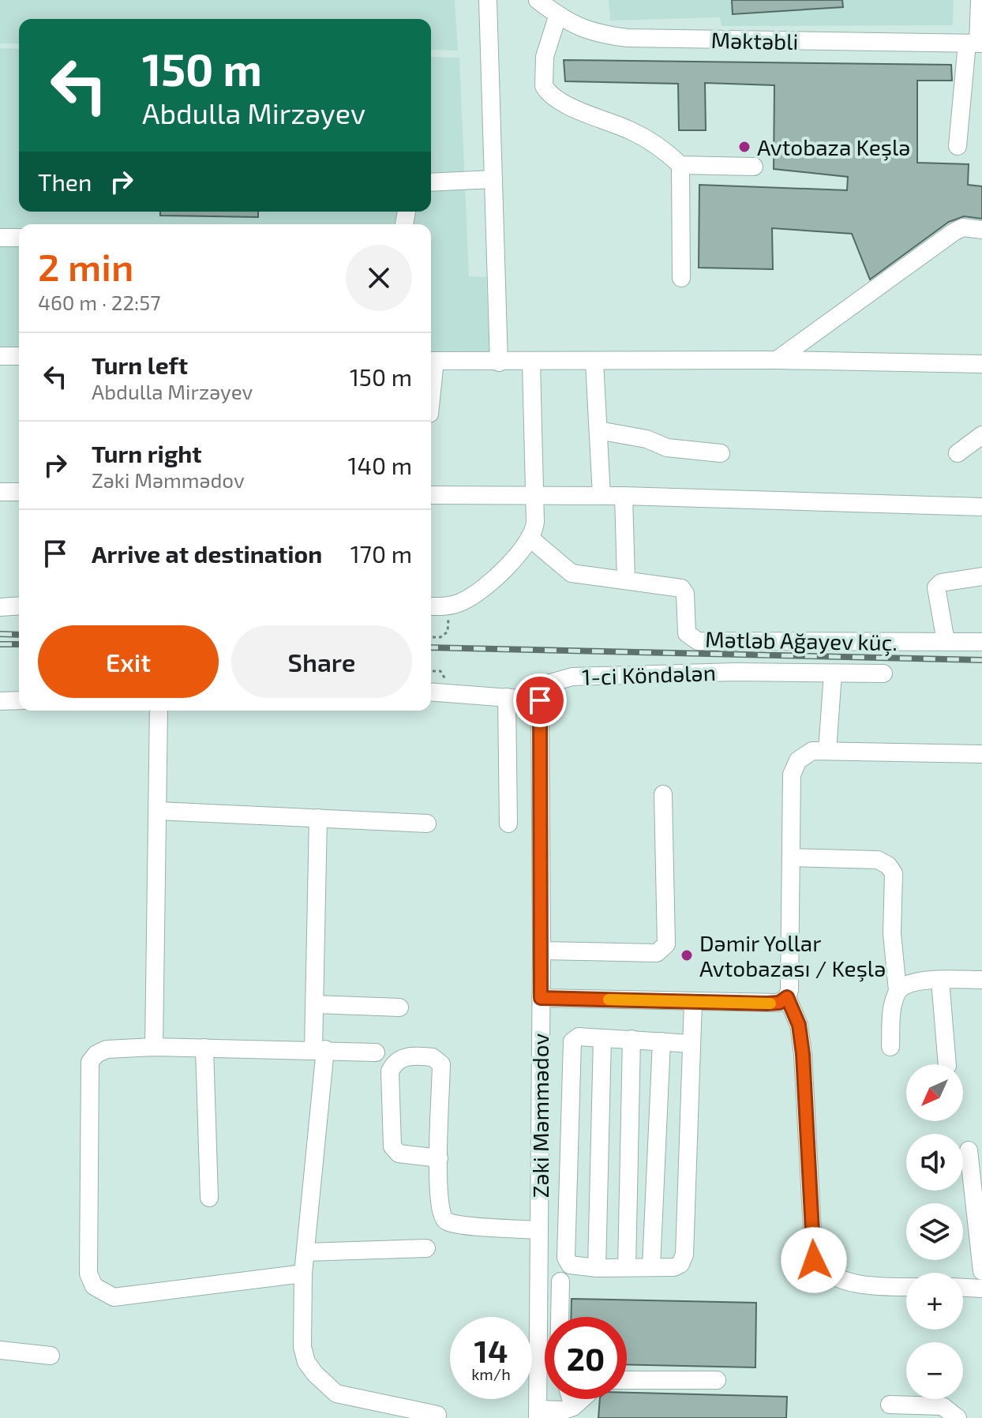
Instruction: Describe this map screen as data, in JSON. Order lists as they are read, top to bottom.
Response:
{
  "streets": {
    "street": [
      "Məktəbli",
      "Mətləb Ağayev küç.",
      "1-ci Köndələn",
      "Zəki Məmmədov"
    ]
  },
  "crossings": [
    ["1-ci Köndələn", "Zəki Məmmədov"]
  ],
  "places": ["Avtobaza Keşlə", "Dəmir Yollar Avtobazası / Keşlə"],
  "north": "bottom left",
  "page": {
    "turn": ["150 m", "Abdulla Mirzəyev"],
    "then": "Then",
    "heading": ["2 min", "460 m · 22:57"],
    "list": [
      {
        "name": "Turn left",
        "note": "Abdulla Mirzəyev",
        "value": "150 m"
      },
      {
        "name": "Turn right",
        "note": "Zəki Məmmədov",
        "value": "140 m"
      },
      {
        "name": "Arrive at destination",
        "value": "170 m"
      }
    ],
    "buttons": ["Exit", "Share"],
    "map_buttons": ["+", "−"],
    "speed": "14 km/h",
    "limit": "20"
  }
}
